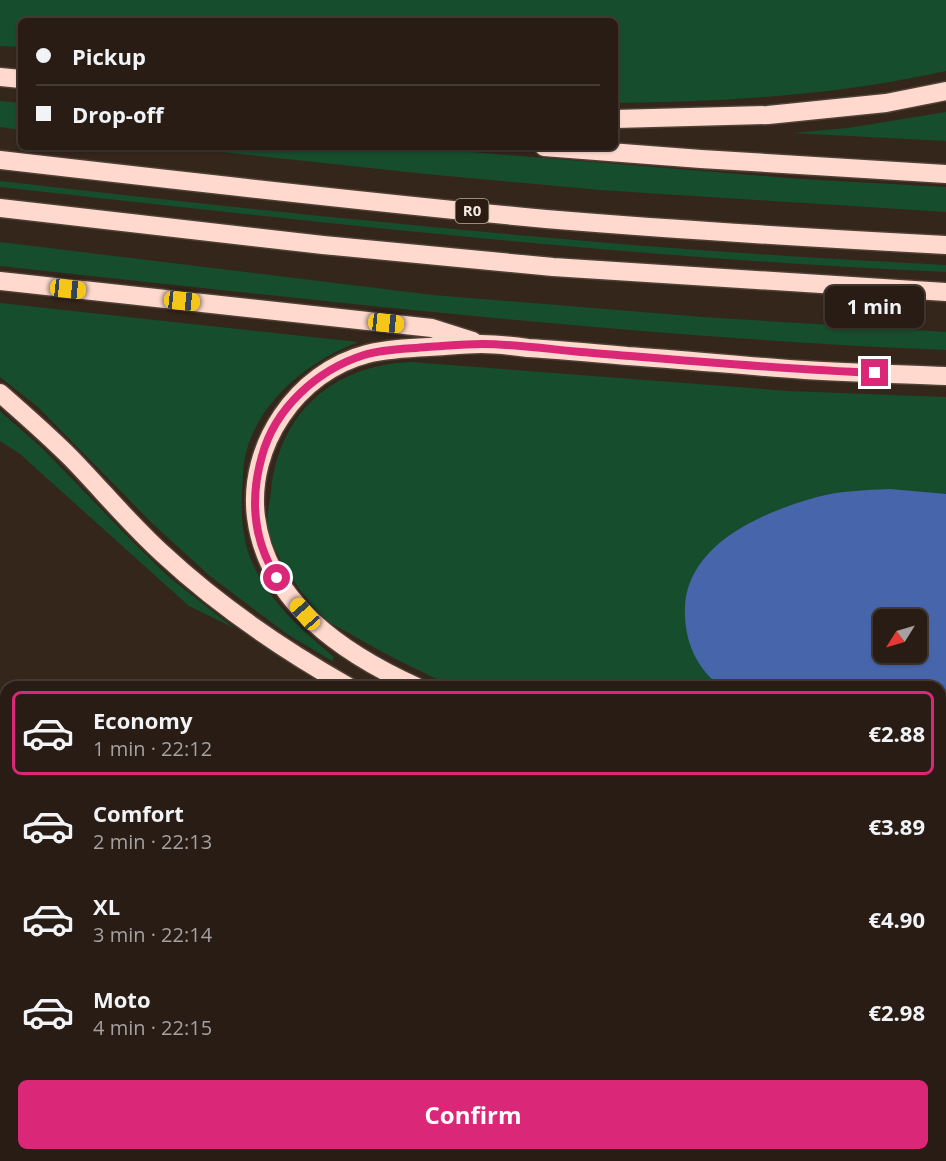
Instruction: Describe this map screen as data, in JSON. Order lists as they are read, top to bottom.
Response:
{
  "streets": {
    "highway": ["R0"]
  },
  "north": "bottom left",
  "page": {
    "banner": ["Pickup", "Drop-off"],
    "bubble": "1 min",
    "list": [
      {
        "name": "Economy",
        "note": "1 min · 22:12",
        "value": "€2.88"
      },
      {
        "name": "Comfort",
        "note": "2 min · 22:13",
        "value": "€3.89"
      },
      {
        "name": "XL",
        "note": "3 min · 22:14",
        "value": "€4.90"
      },
      {
        "name": "Moto",
        "note": "4 min · 22:15",
        "value": "€2.98"
      }
    ],
    "buttons": "Confirm"
  }
}
